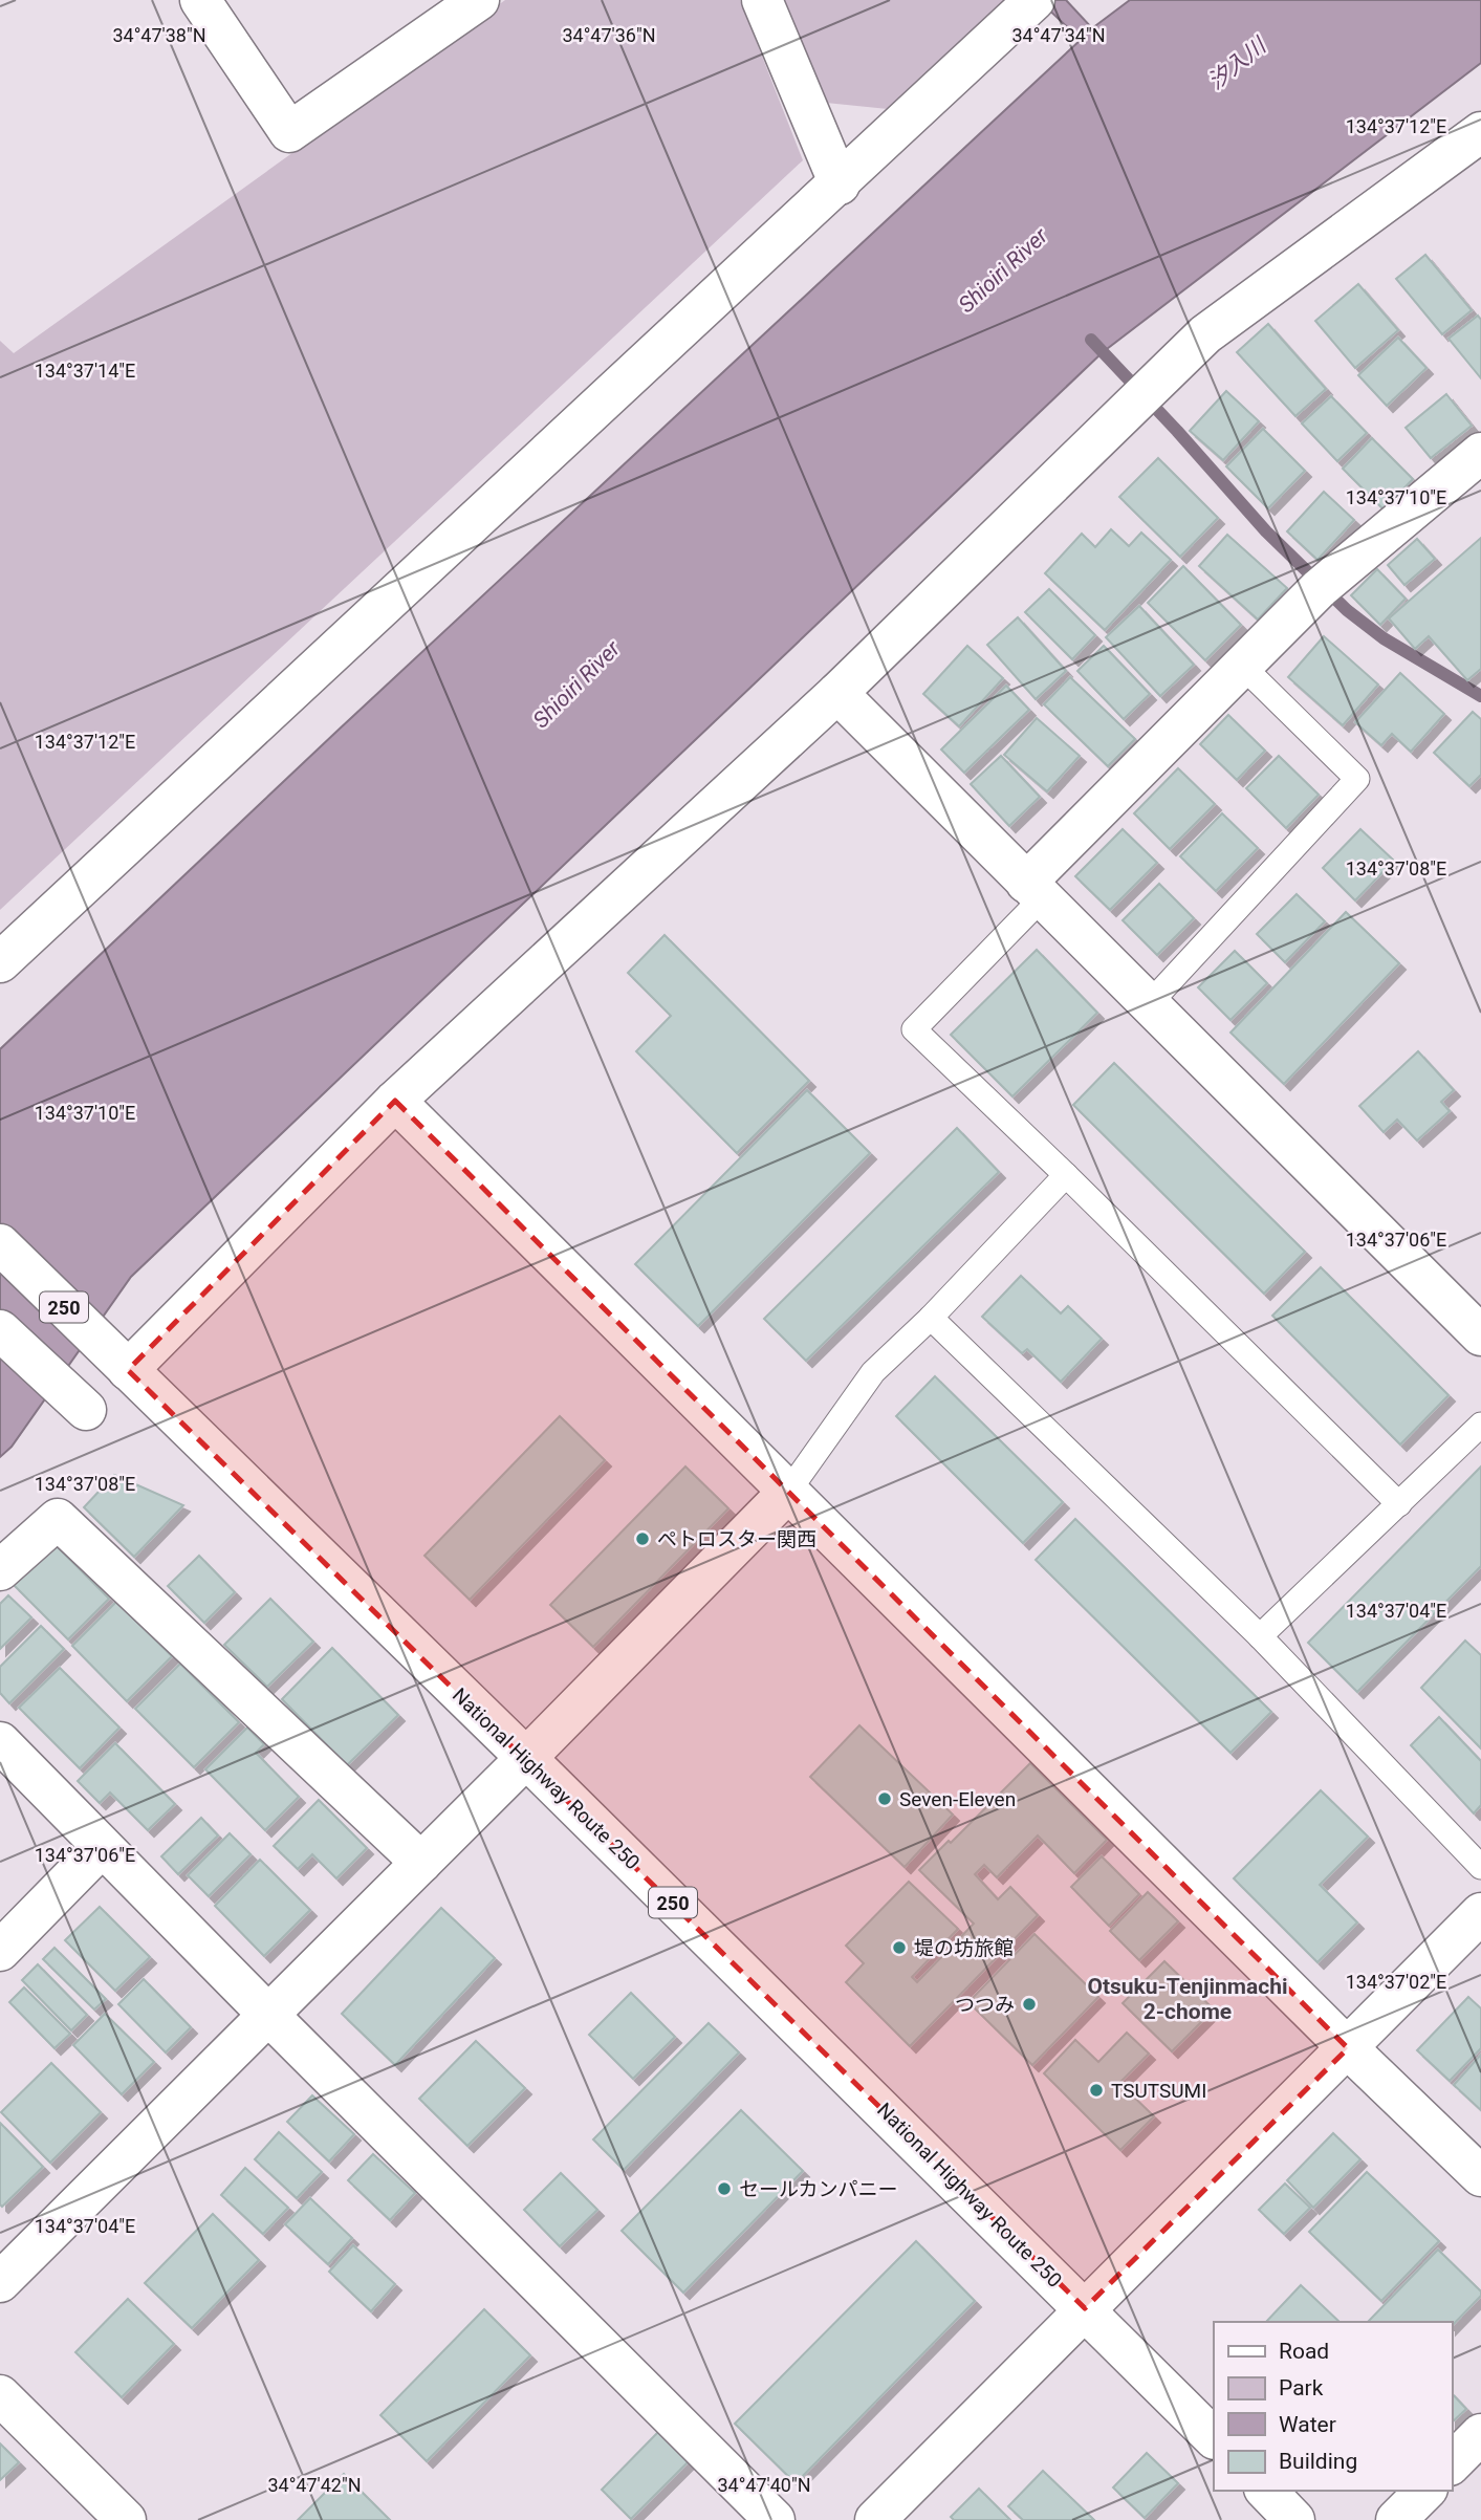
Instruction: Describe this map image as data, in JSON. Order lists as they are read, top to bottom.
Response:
{
  "streets": {
    "main road": ["250", "National Highway Route 250"]
  },
  "districts": ["Otsuku-Tenjinmachi 2-chome"],
  "water": ["汐入川", "Shioiri River"],
  "places": [
    "ペトロスター関西",
    "Seven-Eleven",
    "堤の坊旅館",
    "つつみ",
    "TSUTSUMI",
    "セールカンパニー"
  ],
  "legend": [
    "Road",
    "Park",
    "Water",
    "Building"
  ],
  "coordinates": [
    "34°47'38\"N",
    "34°47'36\"N",
    "34°47'34\"N",
    "134°37'12\"E",
    "134°37'14\"E",
    "134°37'10\"E",
    "134°37'08\"E",
    "134°37'06\"E",
    "134°37'04\"E",
    "134°37'02\"E",
    "34°47'42\"N",
    "34°47'40\"N"
  ]
}
